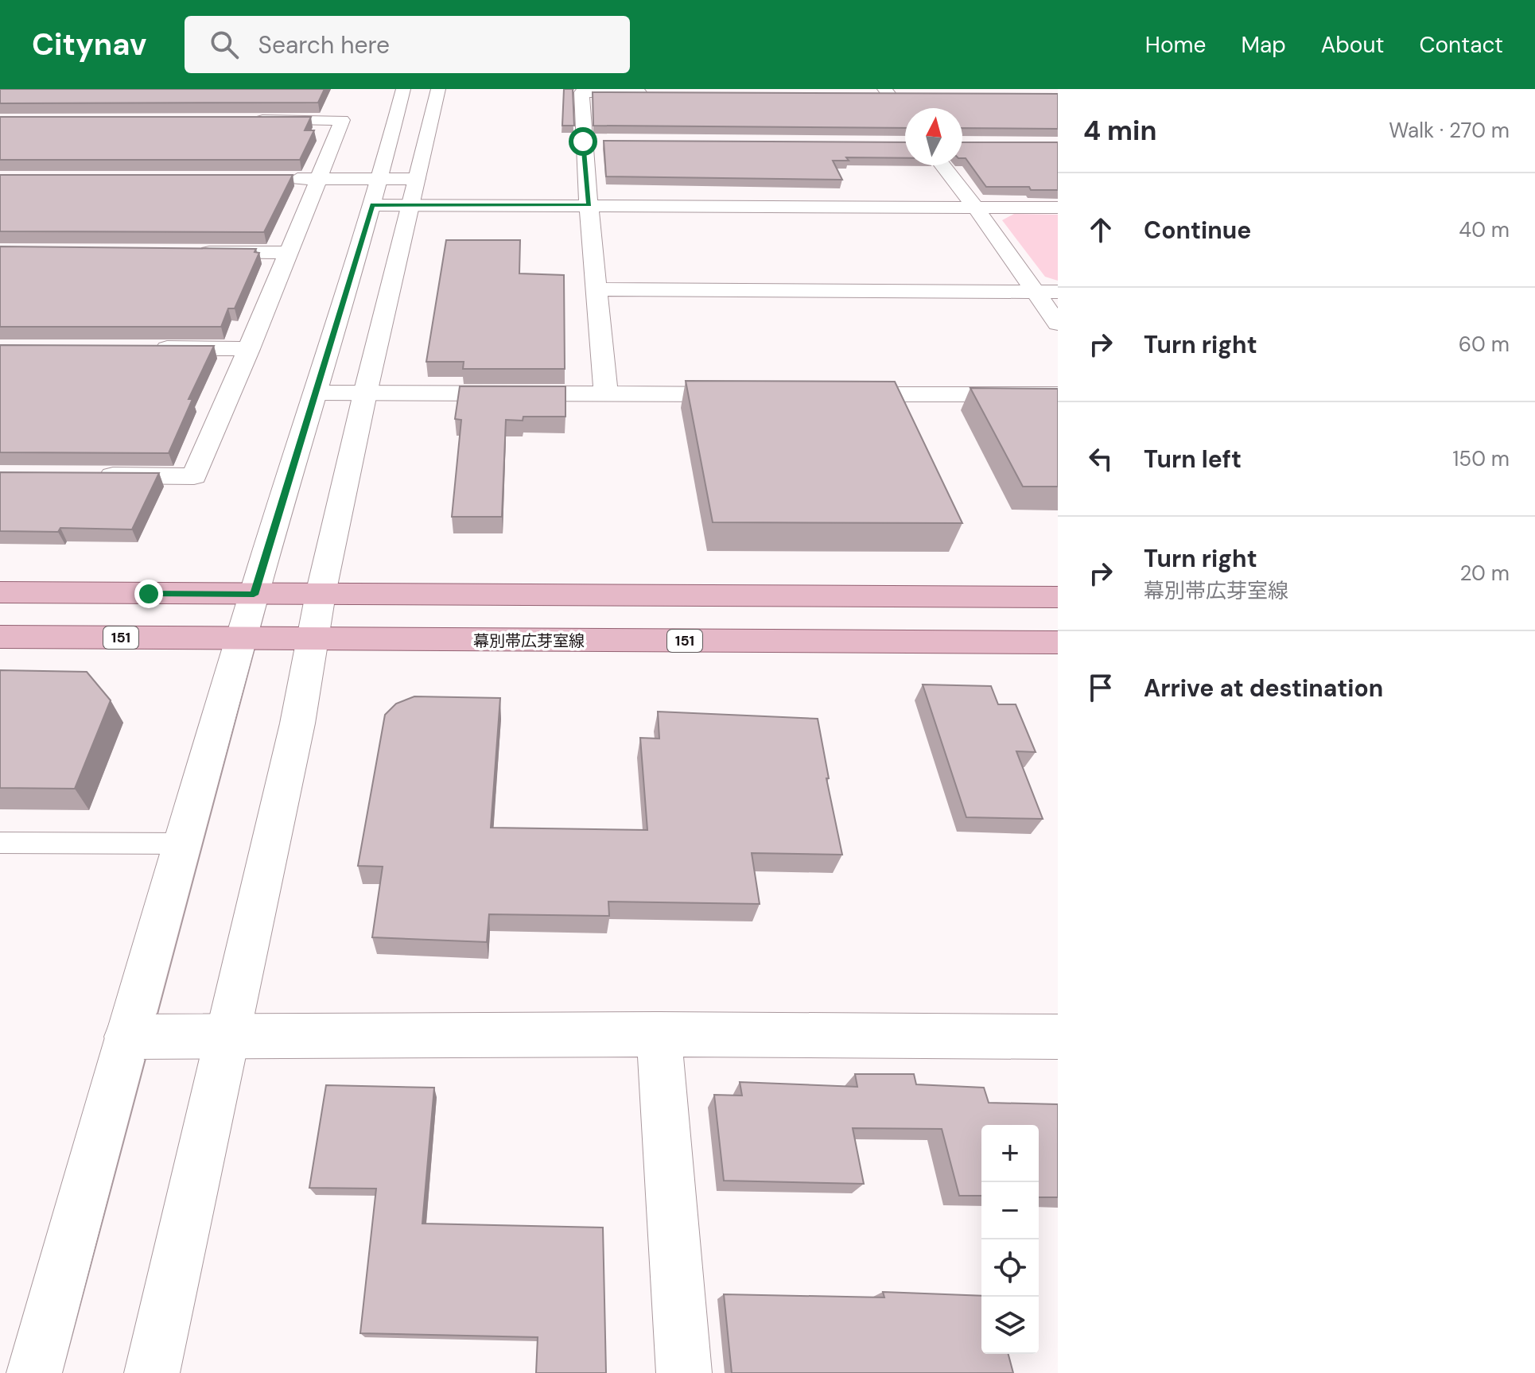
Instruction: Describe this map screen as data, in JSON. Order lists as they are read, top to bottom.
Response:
{
  "streets": {
    "main road": ["151", "幕別帯広芽室線"]
  },
  "north": "top",
  "page": {
    "header": "Citynav",
    "search": "Search here",
    "nav": [
      "Home",
      "Map",
      "About",
      "Contact"
    ],
    "heading": ["4 min", "Walk · 270 m"],
    "list": [
      ["Continue", "40 m"],
      ["Turn right", "60 m"],
      ["Turn left", "150 m"],
      ["Turn right", "幕別帯広芽室線", "20 m"],
      "Arrive at destination"
    ],
    "map_buttons": ["+", "−"]
  }
}
